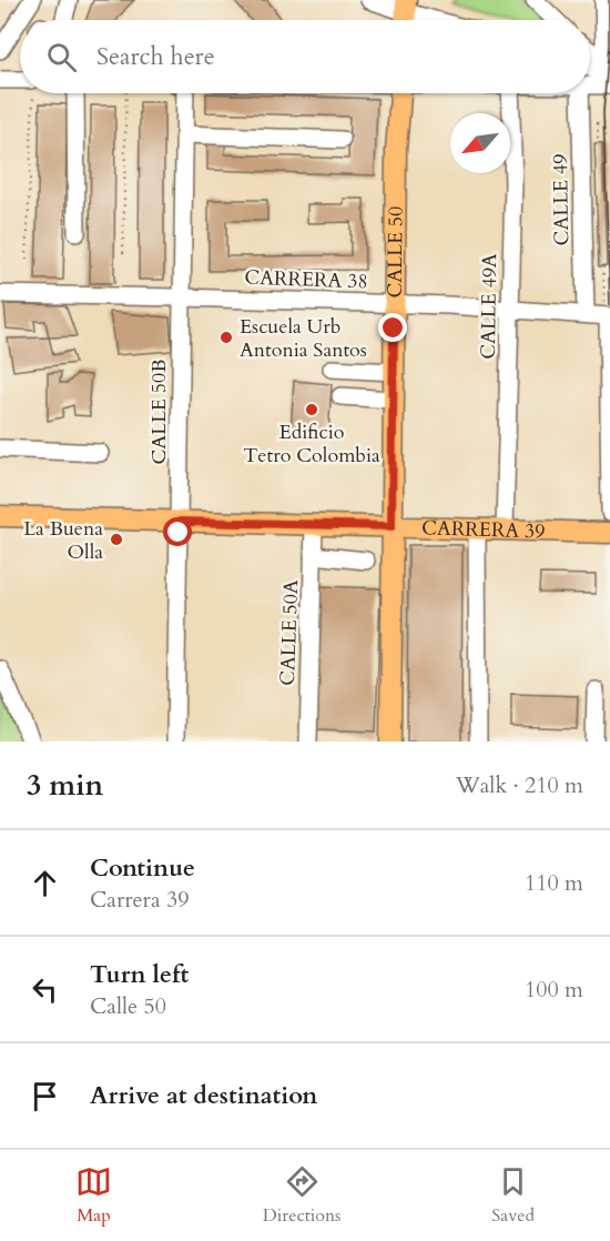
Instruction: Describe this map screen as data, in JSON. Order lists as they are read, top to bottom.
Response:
{
  "streets": {
    "main road": ["CALLE 50", "CARRERA 39"],
    "street": [
      "CALLE 49",
      "CARRERA 38",
      "CALLE 49A",
      "CALLE 50B",
      "CALLE 50A"
    ]
  },
  "crossings": [
    ["CALLE 49", "CARRERA 38"],
    ["CALLE 50", "CARRERA 38"],
    ["CALLE 50", "CARRERA 39"],
    ["CARRERA 38", "CALLE 49A"],
    ["CARRERA 38", "CALLE 50B"],
    ["CALLE 49A", "CARRERA 39"],
    ["CALLE 50B", "CARRERA 39"],
    ["CARRERA 39", "CALLE 50A"]
  ],
  "places": ["Escuela Urb Antonia Santos", "Edificio Tetro Colombia", "La Buena Olla"],
  "north": "bottom left",
  "page": {
    "search": "Search here",
    "heading": ["3 min", "Walk · 210 m"],
    "list": [
      ["Continue", "Carrera 39", "110 m"],
      ["Turn left", "Calle 50", "100 m"],
      "Arrive at destination"
    ],
    "nav": ["Map", "Directions", "Saved"]
  }
}
